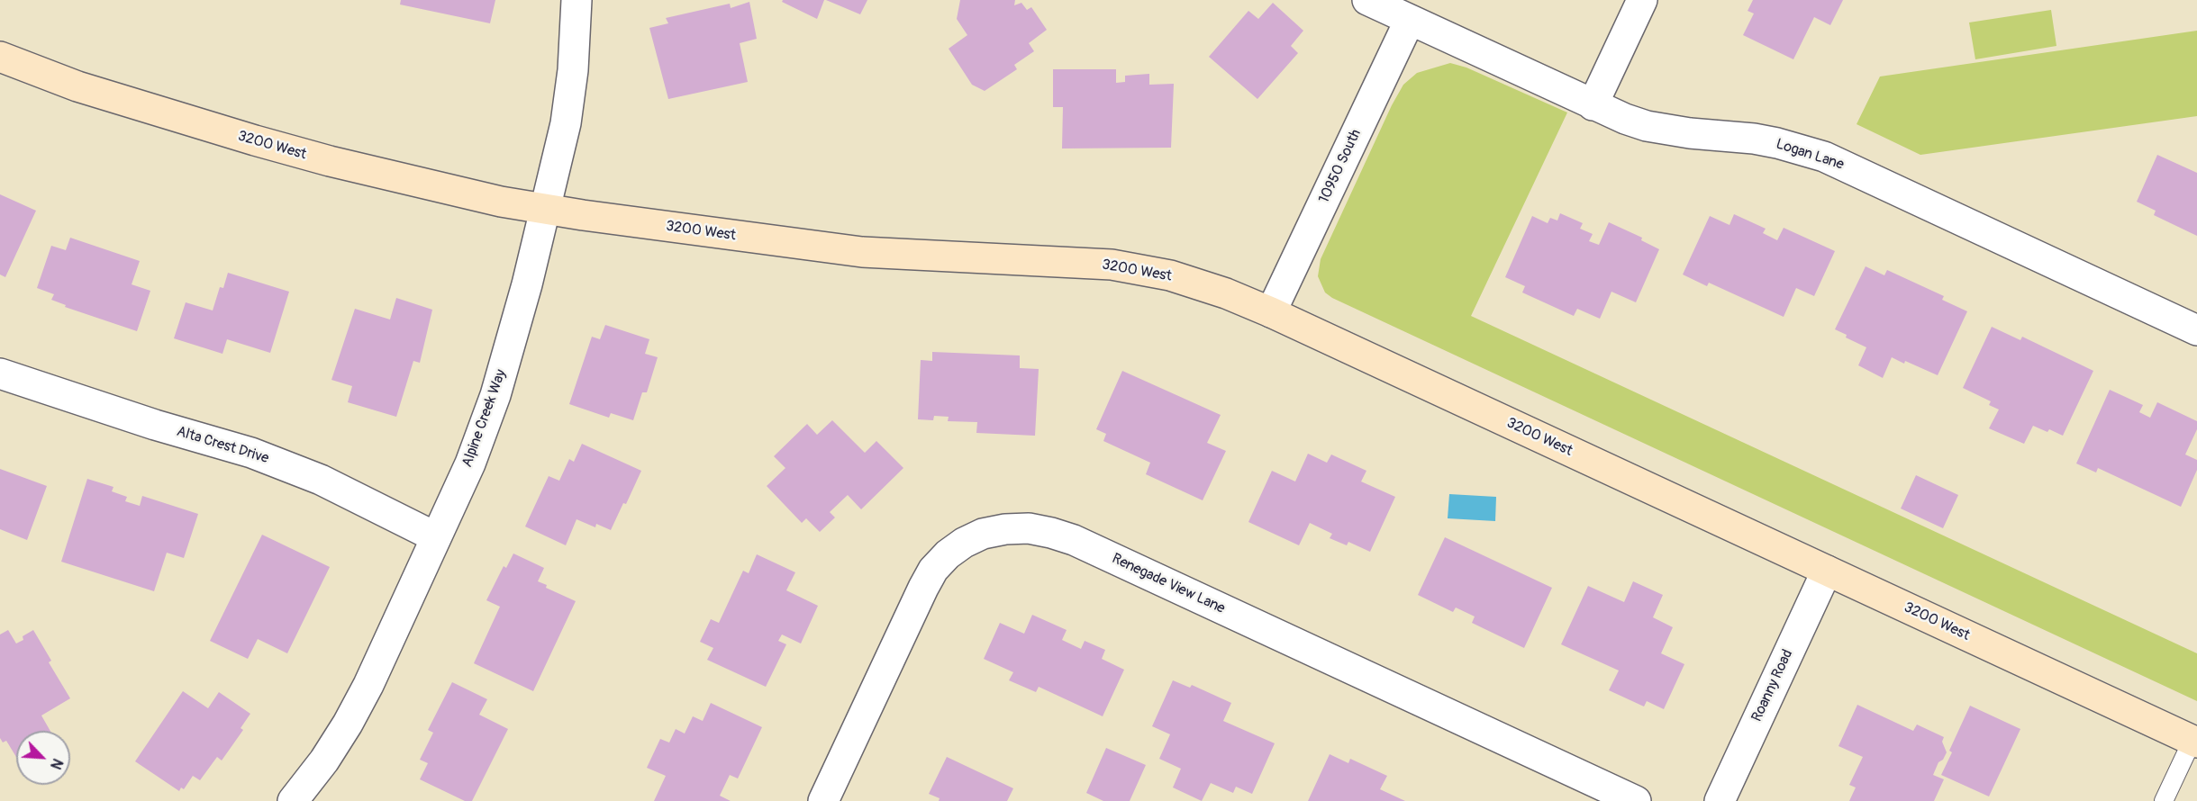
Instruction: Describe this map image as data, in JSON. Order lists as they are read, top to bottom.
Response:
{
  "streets": {
    "street": [
      "3200 West",
      "Logan Lane",
      "10950 South",
      "Alpine Creek Way",
      "Alta Crest Drive",
      "Renegade View Lane",
      "Roanny Road"
    ]
  },
  "crossings": [
    ["3200 West", "10950 South"],
    ["3200 West", "Alpine Creek Way"],
    ["3200 West", "Roanny Road"],
    ["Logan Lane", "10950 South"],
    ["Alpine Creek Way", "Alta Crest Drive"]
  ],
  "north": "bottom right"
}
